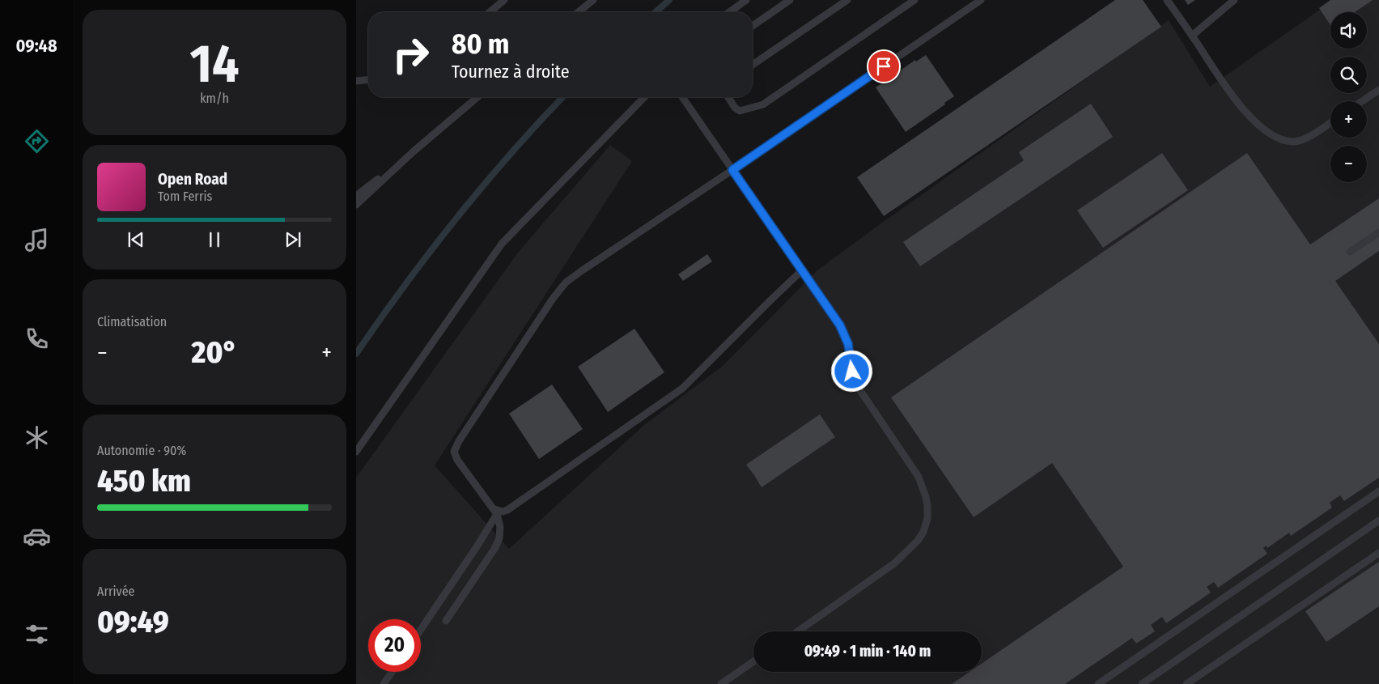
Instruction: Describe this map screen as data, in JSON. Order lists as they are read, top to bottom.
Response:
{
  "page": {
    "tabs": "09:48",
    "tile": [
      ["14", "km/h"],
      "Climatisation",
      ["Autonomie · 90%", "450 km"],
      ["Arrivée", "09:49"]
    ],
    "map_buttons": ["+", "−"],
    "turn": ["80 m", "Tournez à droite"],
    "song": ["Open Road", "Tom Ferris"],
    "heat": ["−", "20°", "+"],
    "limit": "20",
    "trip": "09:49 · 1 min · 140 m"
  }
}
